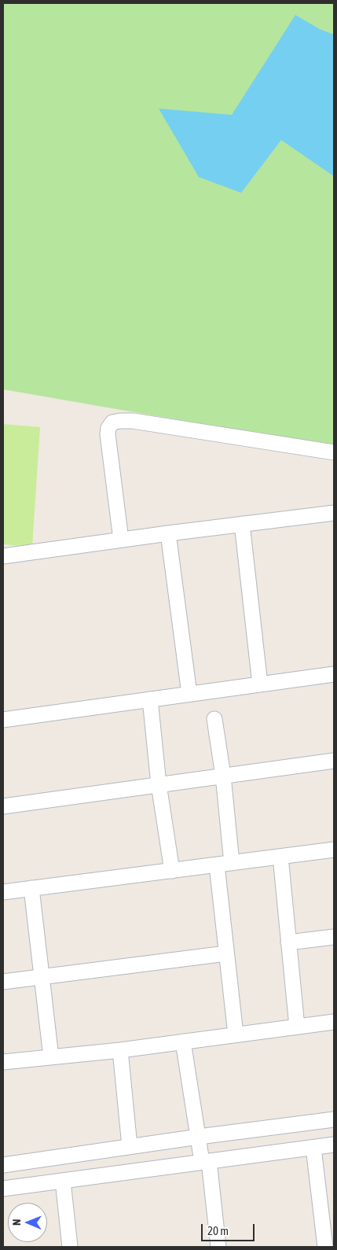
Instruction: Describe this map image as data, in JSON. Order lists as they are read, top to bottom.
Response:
{
  "scale_bar": "20 m",
  "north": "left"
}
